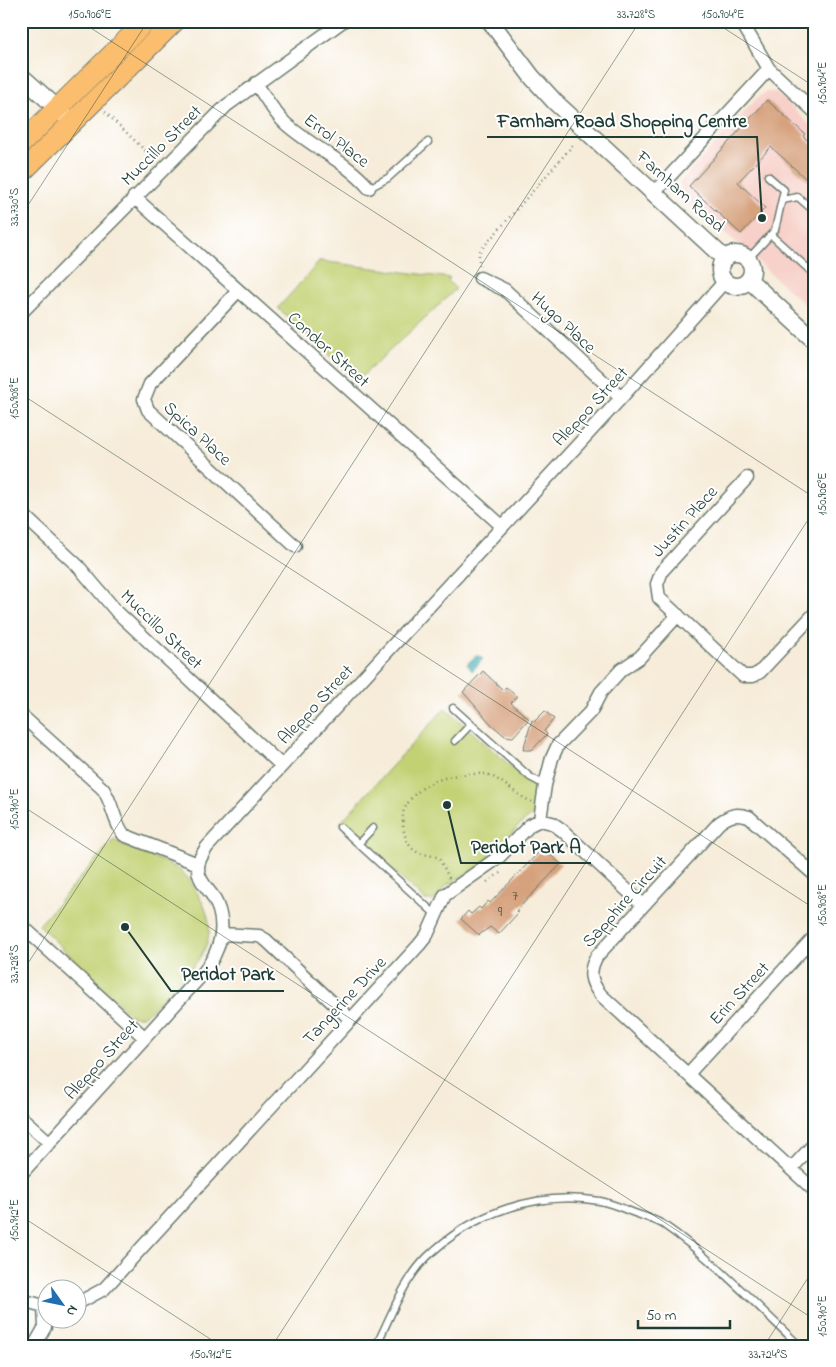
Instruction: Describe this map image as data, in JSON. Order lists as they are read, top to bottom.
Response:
{
  "streets": {
    "street": [
      "Errol Place",
      "Muccillo Street",
      "Farnham Road",
      "Hugo Place",
      "Condor Street",
      "Aleppo Street",
      "Spica Place",
      "Justin Place",
      "Sapphire Circuit",
      "Erin Street",
      "Tangerine Drive"
    ]
  },
  "crossings": [
    ["Errol Place", "Muccillo Street"],
    ["Muccillo Street", "Condor Street"],
    ["Muccillo Street", "Aleppo Street"],
    ["Farnham Road", "Aleppo Street"],
    ["Hugo Place", "Aleppo Street"],
    ["Condor Street", "Aleppo Street"],
    ["Condor Street", "Spica Place"],
    ["Sapphire Circuit", "Erin Street"]
  ],
  "places": ["Farnham Road Shopping Centre", "Peridot Park A", "Peridot Park"],
  "house_numbers": ["7", "9"],
  "scale_bar": "50 m",
  "north": "bottom right",
  "coordinates": [
    "150.906°E",
    "33.728°S",
    "150.904°E",
    "33.730°S",
    "150.908°E",
    "150.910°E",
    "150.912°E",
    "33.724°S"
  ]
}
